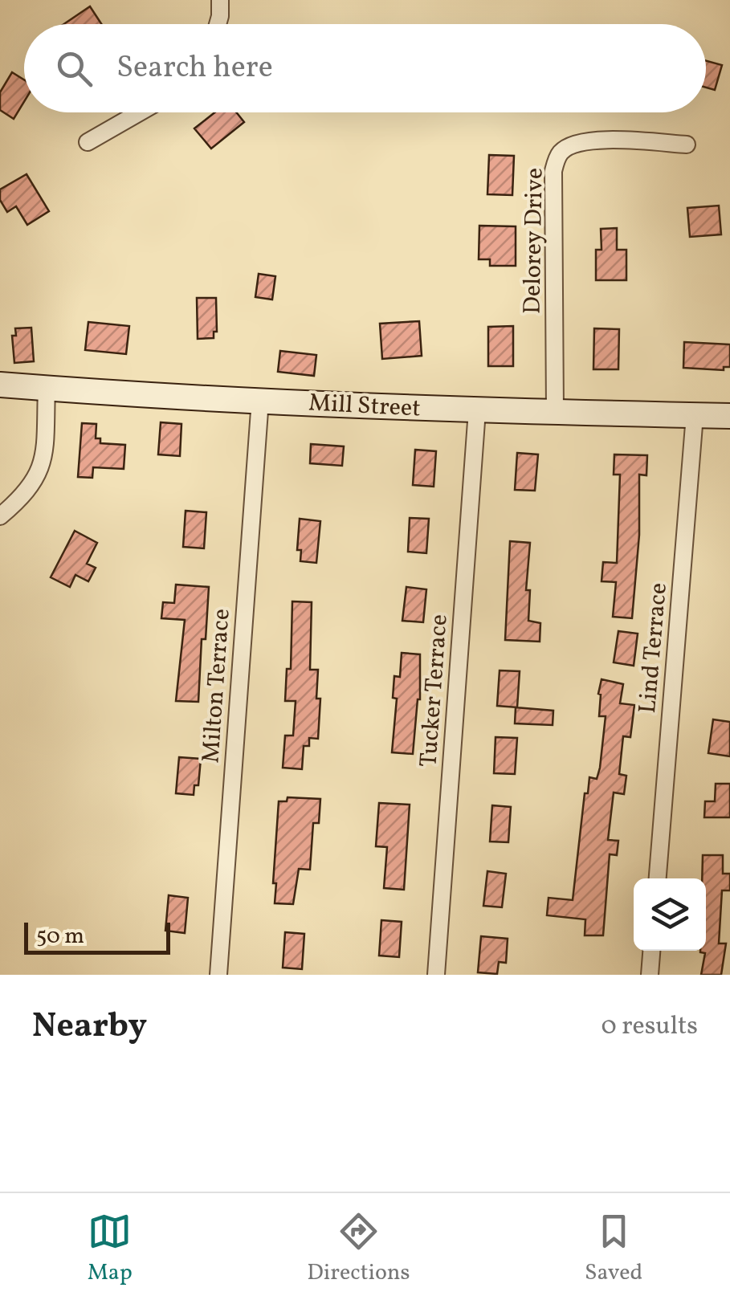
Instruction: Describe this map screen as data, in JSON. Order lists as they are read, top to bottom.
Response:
{
  "streets": {
    "street": [
      "Delorey Drive",
      "Mill Street",
      "Lind Terrace",
      "Milton Terrace",
      "Tucker Terrace"
    ]
  },
  "crossings": [
    ["Delorey Drive", "Mill Street"],
    ["Mill Street", "Lind Terrace"],
    ["Mill Street", "Milton Terrace"],
    ["Mill Street", "Tucker Terrace"]
  ],
  "scale_bar": "50 m",
  "page": {
    "search": "Search here",
    "scale": "50 m",
    "heading": ["Nearby", "0 results"],
    "nav": ["Map", "Directions", "Saved"]
  }
}
